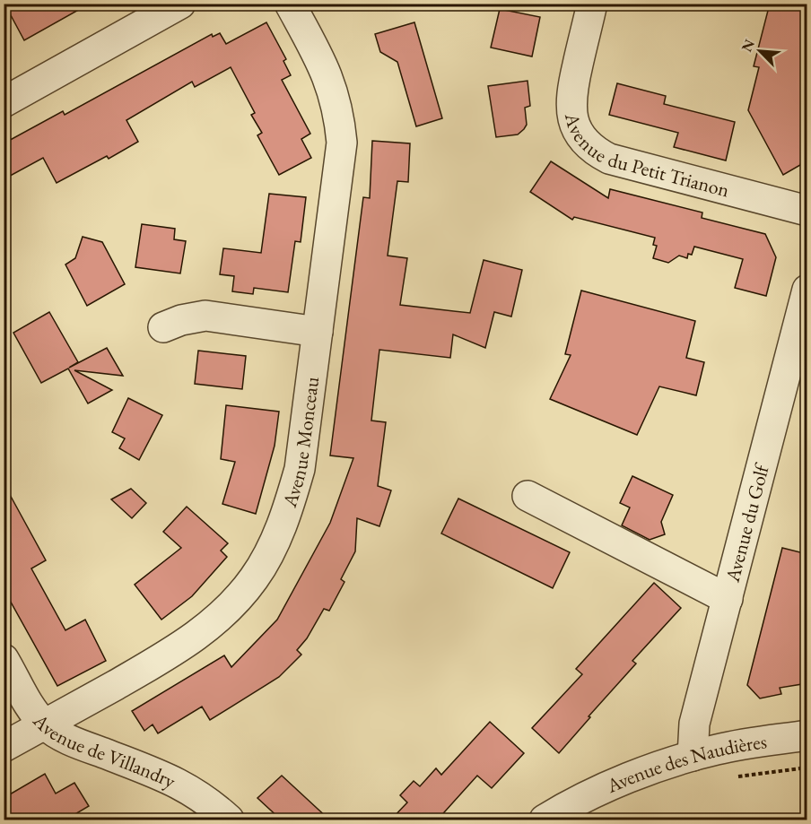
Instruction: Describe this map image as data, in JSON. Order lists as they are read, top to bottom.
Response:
{
  "streets": {
    "street": [
      "Avenue du Petit Trianon",
      "Avenue Monceau",
      "Avenue du Golf",
      "Avenue de Villandry",
      "Avenue des Naudières"
    ]
  },
  "crossings": [
    ["Avenue Monceau", "Avenue de Villandry"],
    ["Avenue du Golf", "Avenue des Naudières"]
  ],
  "north": "top left"
}
